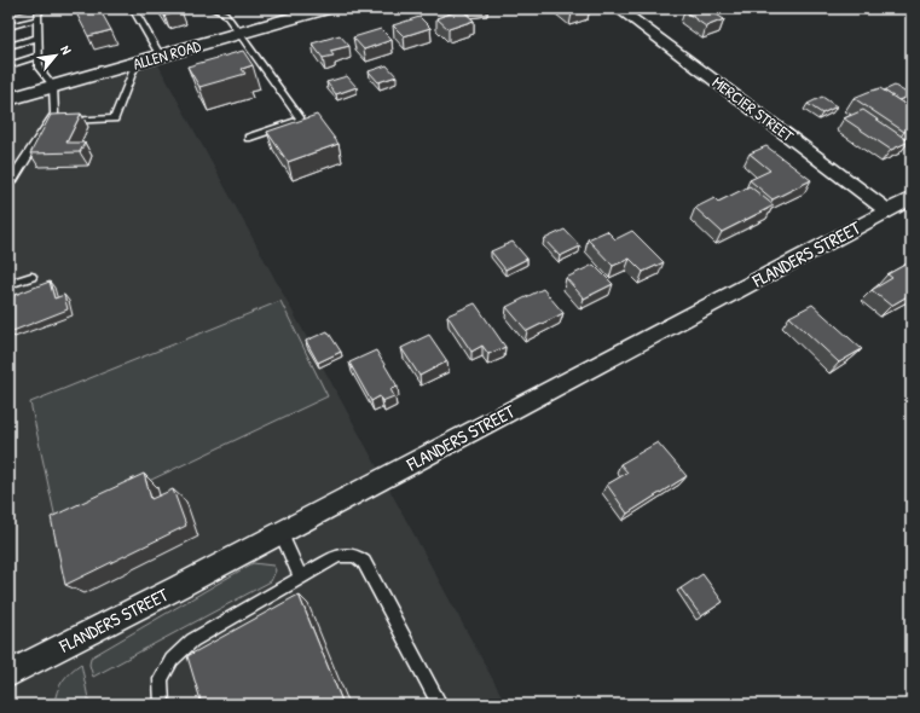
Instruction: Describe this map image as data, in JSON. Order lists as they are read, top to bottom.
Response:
{
  "streets": {
    "main road": ["ALLEN ROAD"],
    "street": ["MERCIER STREET", "FLANDERS STREET"]
  },
  "crossings": [
    ["MERCIER STREET", "FLANDERS STREET"]
  ],
  "north": "top right"
}
